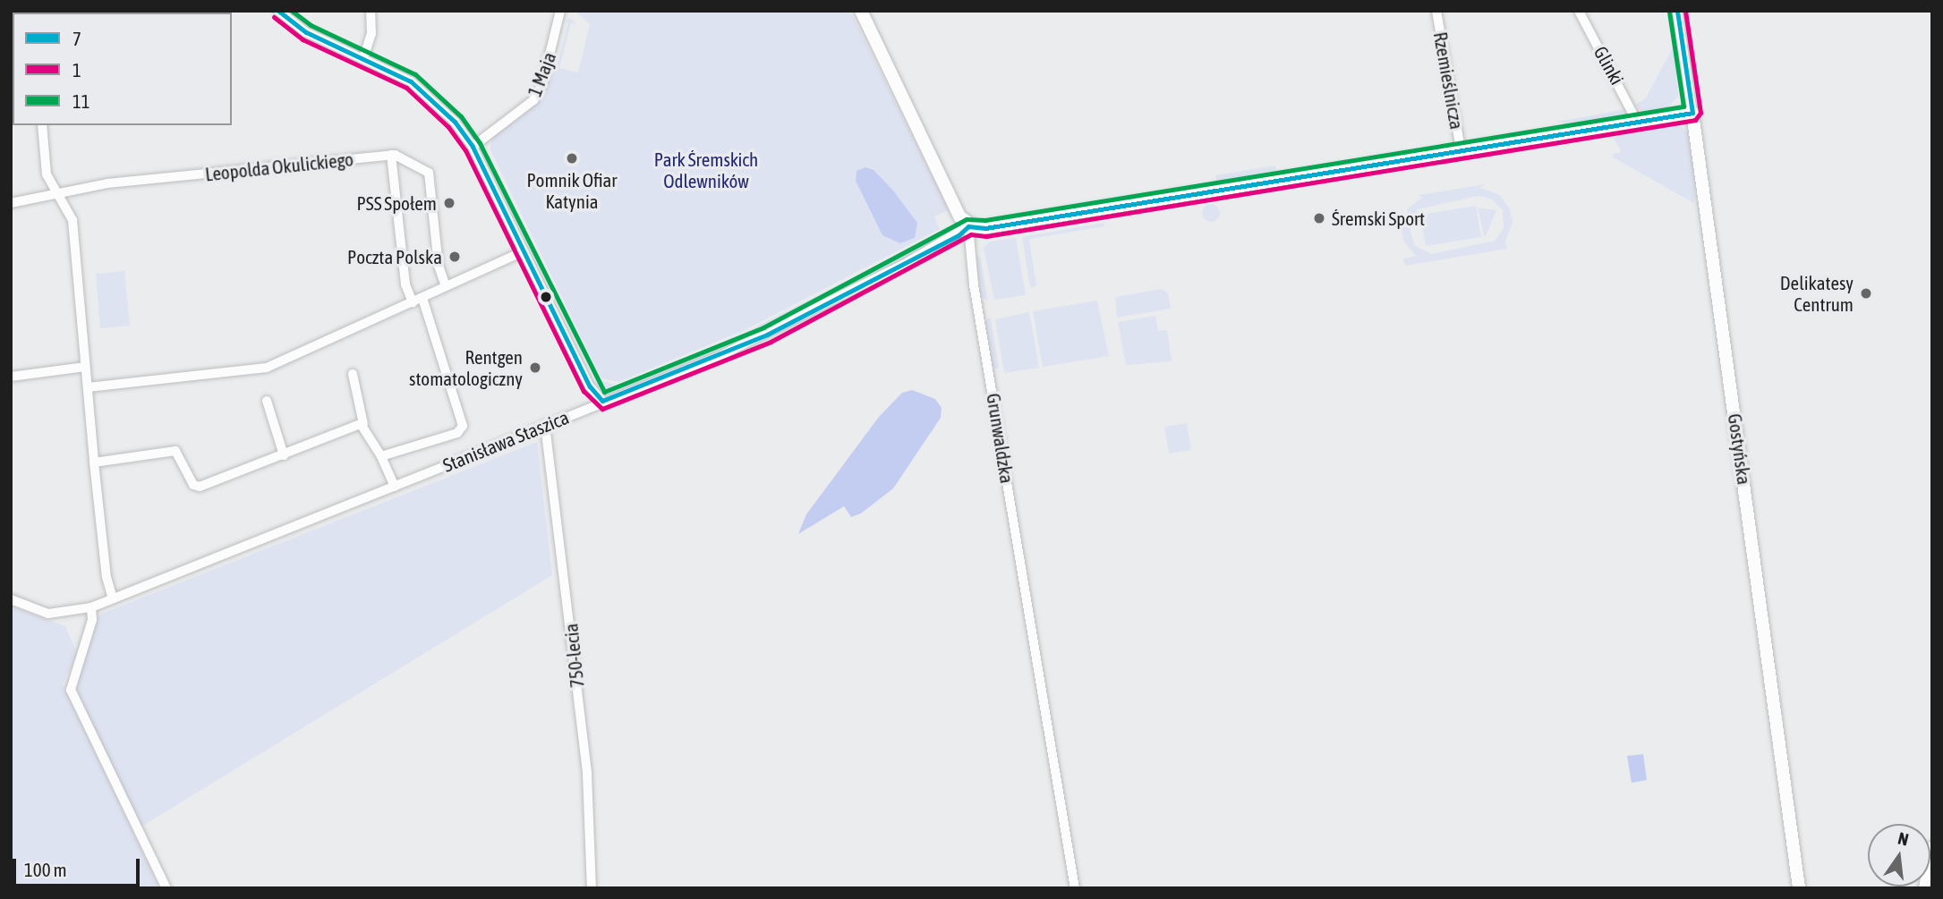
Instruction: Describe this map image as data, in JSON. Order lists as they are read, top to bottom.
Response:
{
  "streets": {
    "main road": ["Grunwaldzka", "Gostyńska"],
    "street": [
      "Glinki",
      "1 Maja",
      "Rzemieślnicza",
      "Leopolda Okulickiego",
      "Stanisława Staszica",
      "750-lecia"
    ]
  },
  "crossings": [
    ["Grunwaldzka", "Stanisława Staszica"],
    ["Stanisława Staszica", "750-lecia"]
  ],
  "parks": ["Park Śremskich Odlewników"],
  "places": [
    "Pomnik Ofiar Katynia",
    "PSS Społem",
    "Śremski Sport",
    "Poczta Polska",
    "Delikatesy Centrum",
    "Rentgen stomatologiczny"
  ],
  "lines": ["transit line 7", "transit line 1", "transit line 11"],
  "legend": ["7", "1", "11"],
  "scale_bar": "100 m",
  "north": "top"
}
